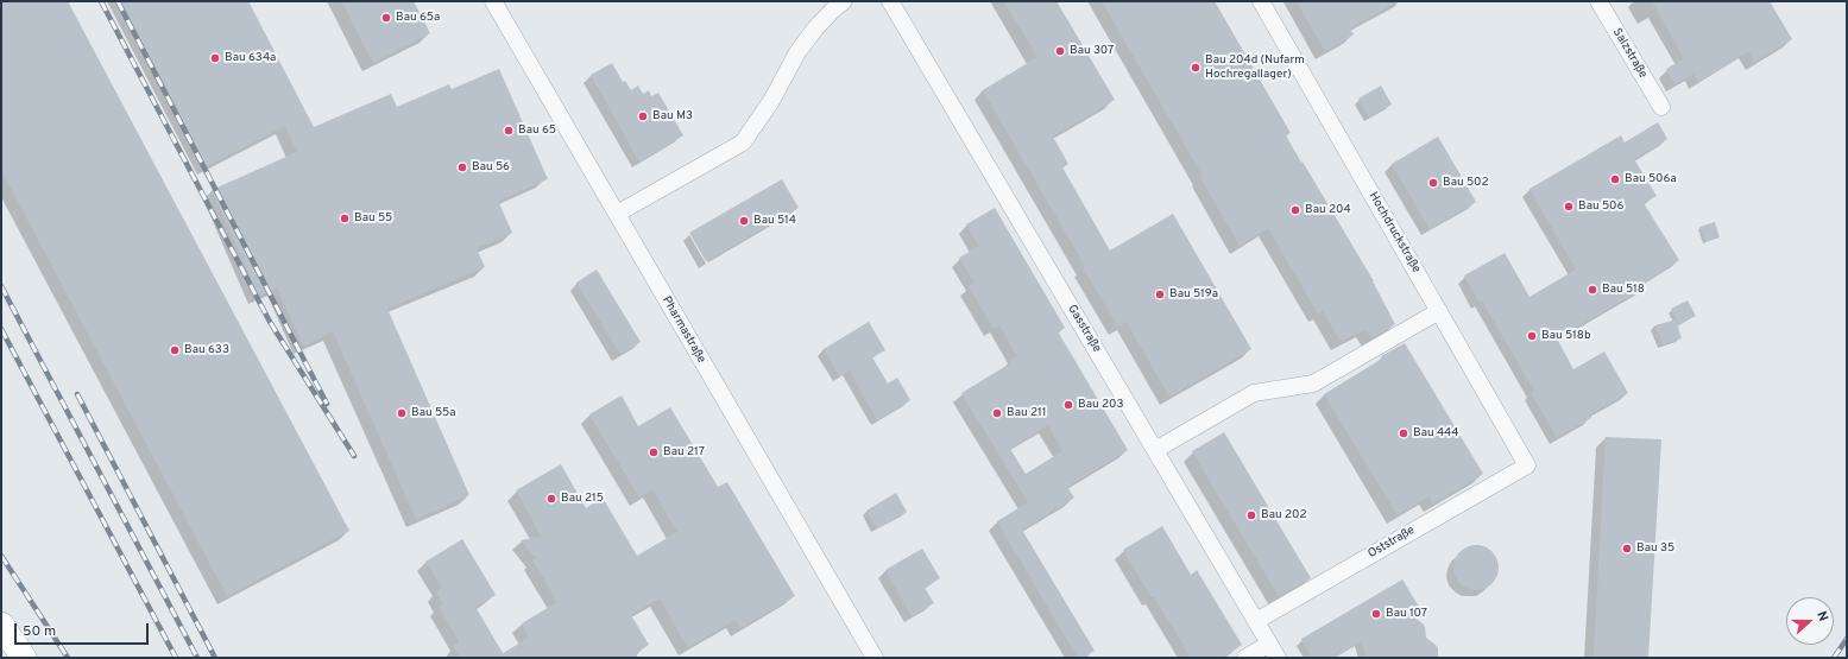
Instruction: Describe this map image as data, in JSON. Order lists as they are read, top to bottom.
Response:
{
  "streets": {
    "street": [
      "Salzstraße",
      "Hochdruckstraße",
      "Gasstraße",
      "Pharmastraße",
      "Oststraße"
    ]
  },
  "crossings": [
    ["Hochdruckstraße", "Oststraße"],
    ["Gasstraße", "Oststraße"]
  ],
  "places": [
    "Bau 65a",
    "Bau 307",
    "Bau 634a",
    "Bau 204d (Nufarm Hochregallager)",
    "Bau M3",
    "Bau 65",
    "Bau 56",
    "Bau 506a",
    "Bau 502",
    "Bau 506",
    "Bau 204",
    "Bau 55",
    "Bau 514",
    "Bau 518",
    "Bau 519a",
    "Bau 518b",
    "Bau 633",
    "Bau 203",
    "Bau 55a",
    "Bau 211",
    "Bau 444",
    "Bau 217",
    "Bau 215",
    "Bau 202",
    "Bau 35",
    "Bau 107"
  ],
  "scale_bar": "50 m",
  "north": "right"
}
